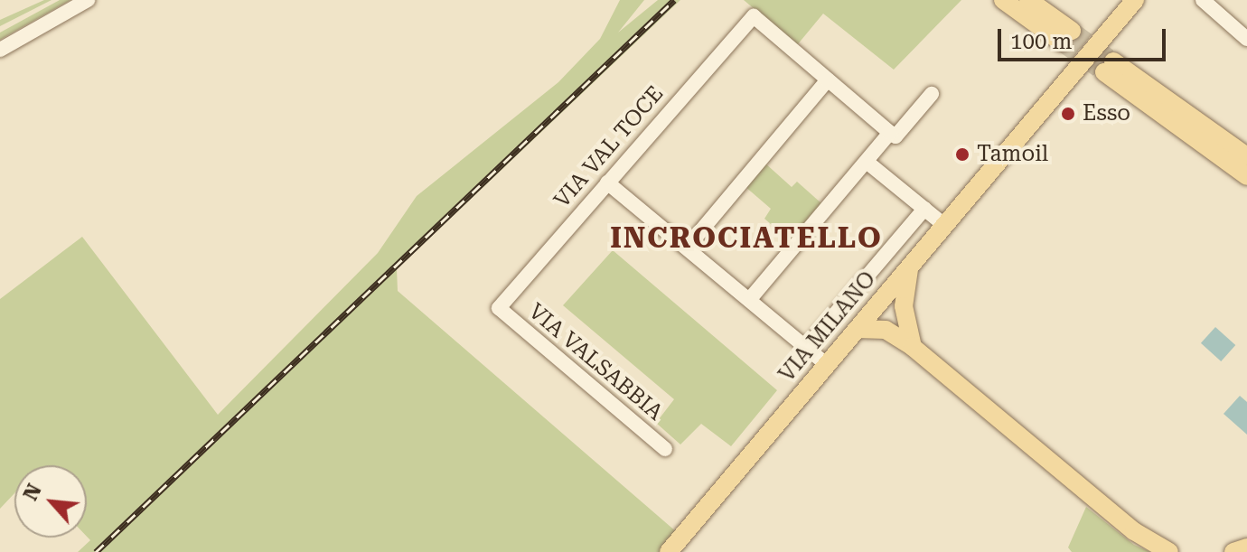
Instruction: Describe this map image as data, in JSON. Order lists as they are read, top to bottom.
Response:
{
  "streets": {
    "main road": ["VIA MILANO"],
    "street": ["VIA VAL TOCE", "VIA VALSABBIA"]
  },
  "crossings": [
    ["VIA VAL TOCE", "VIA VALSABBIA"]
  ],
  "districts": ["INCROCIATELLO"],
  "places": ["Esso", "Tamoil"],
  "scale_bar": "100 m",
  "north": "top left"
}
